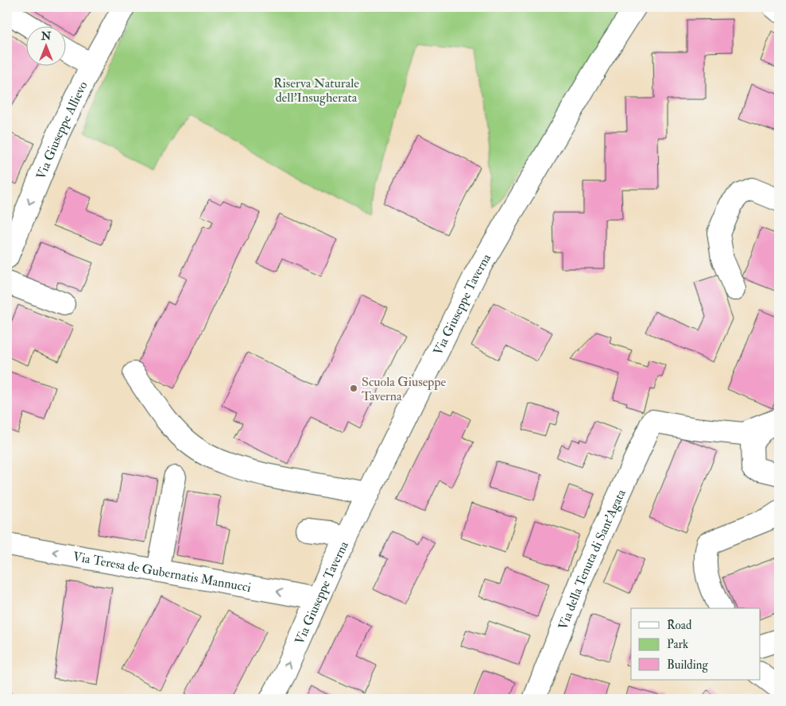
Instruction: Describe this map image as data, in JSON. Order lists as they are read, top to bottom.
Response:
{
  "streets": {
    "street": [
      "Via Giuseppe Allievo",
      "Via Giuseppe Taverna",
      "Via della Tenuta di Sant'Agata",
      "Via Teresa de Gubernatis Mannucci"
    ]
  },
  "crossings": [
    ["Via Giuseppe Taverna", "Via Teresa de Gubernatis Mannucci"]
  ],
  "one_way": ["Via Giuseppe Allievo"],
  "parks": ["Riserva Naturale dell'Insugherata"],
  "places": ["Scuola Giuseppe Taverna"],
  "legend": ["Road", "Park", "Building"],
  "north": "top"
}
